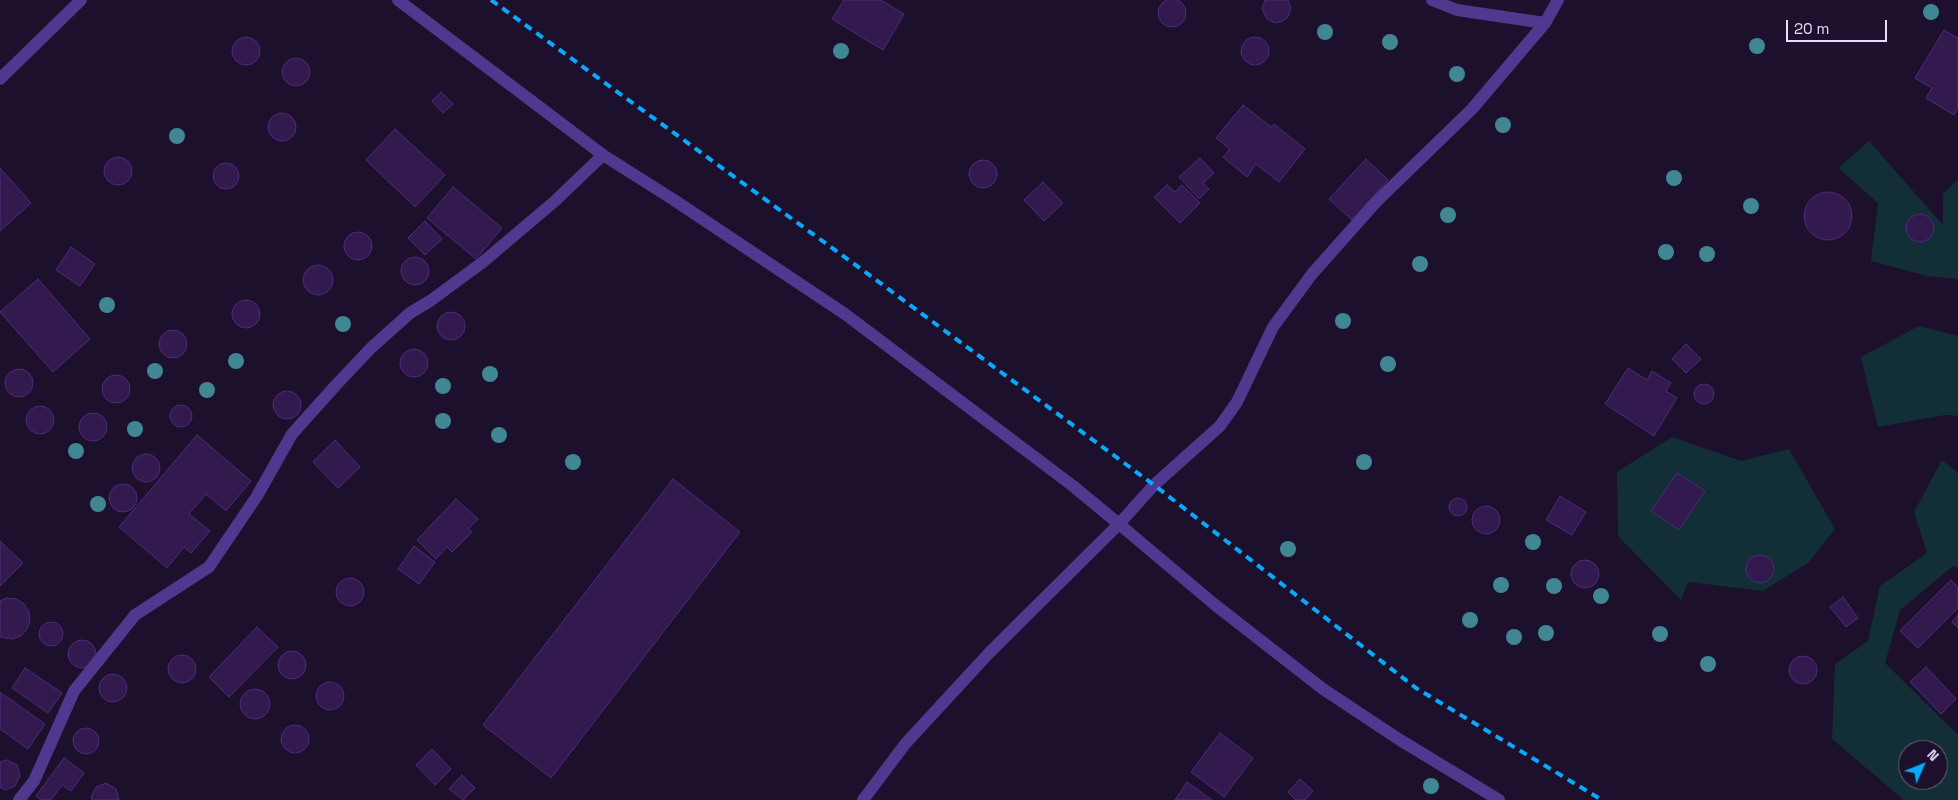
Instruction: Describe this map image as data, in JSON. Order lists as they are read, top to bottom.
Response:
{
  "scale_bar": "20 m",
  "north": "top right"
}
